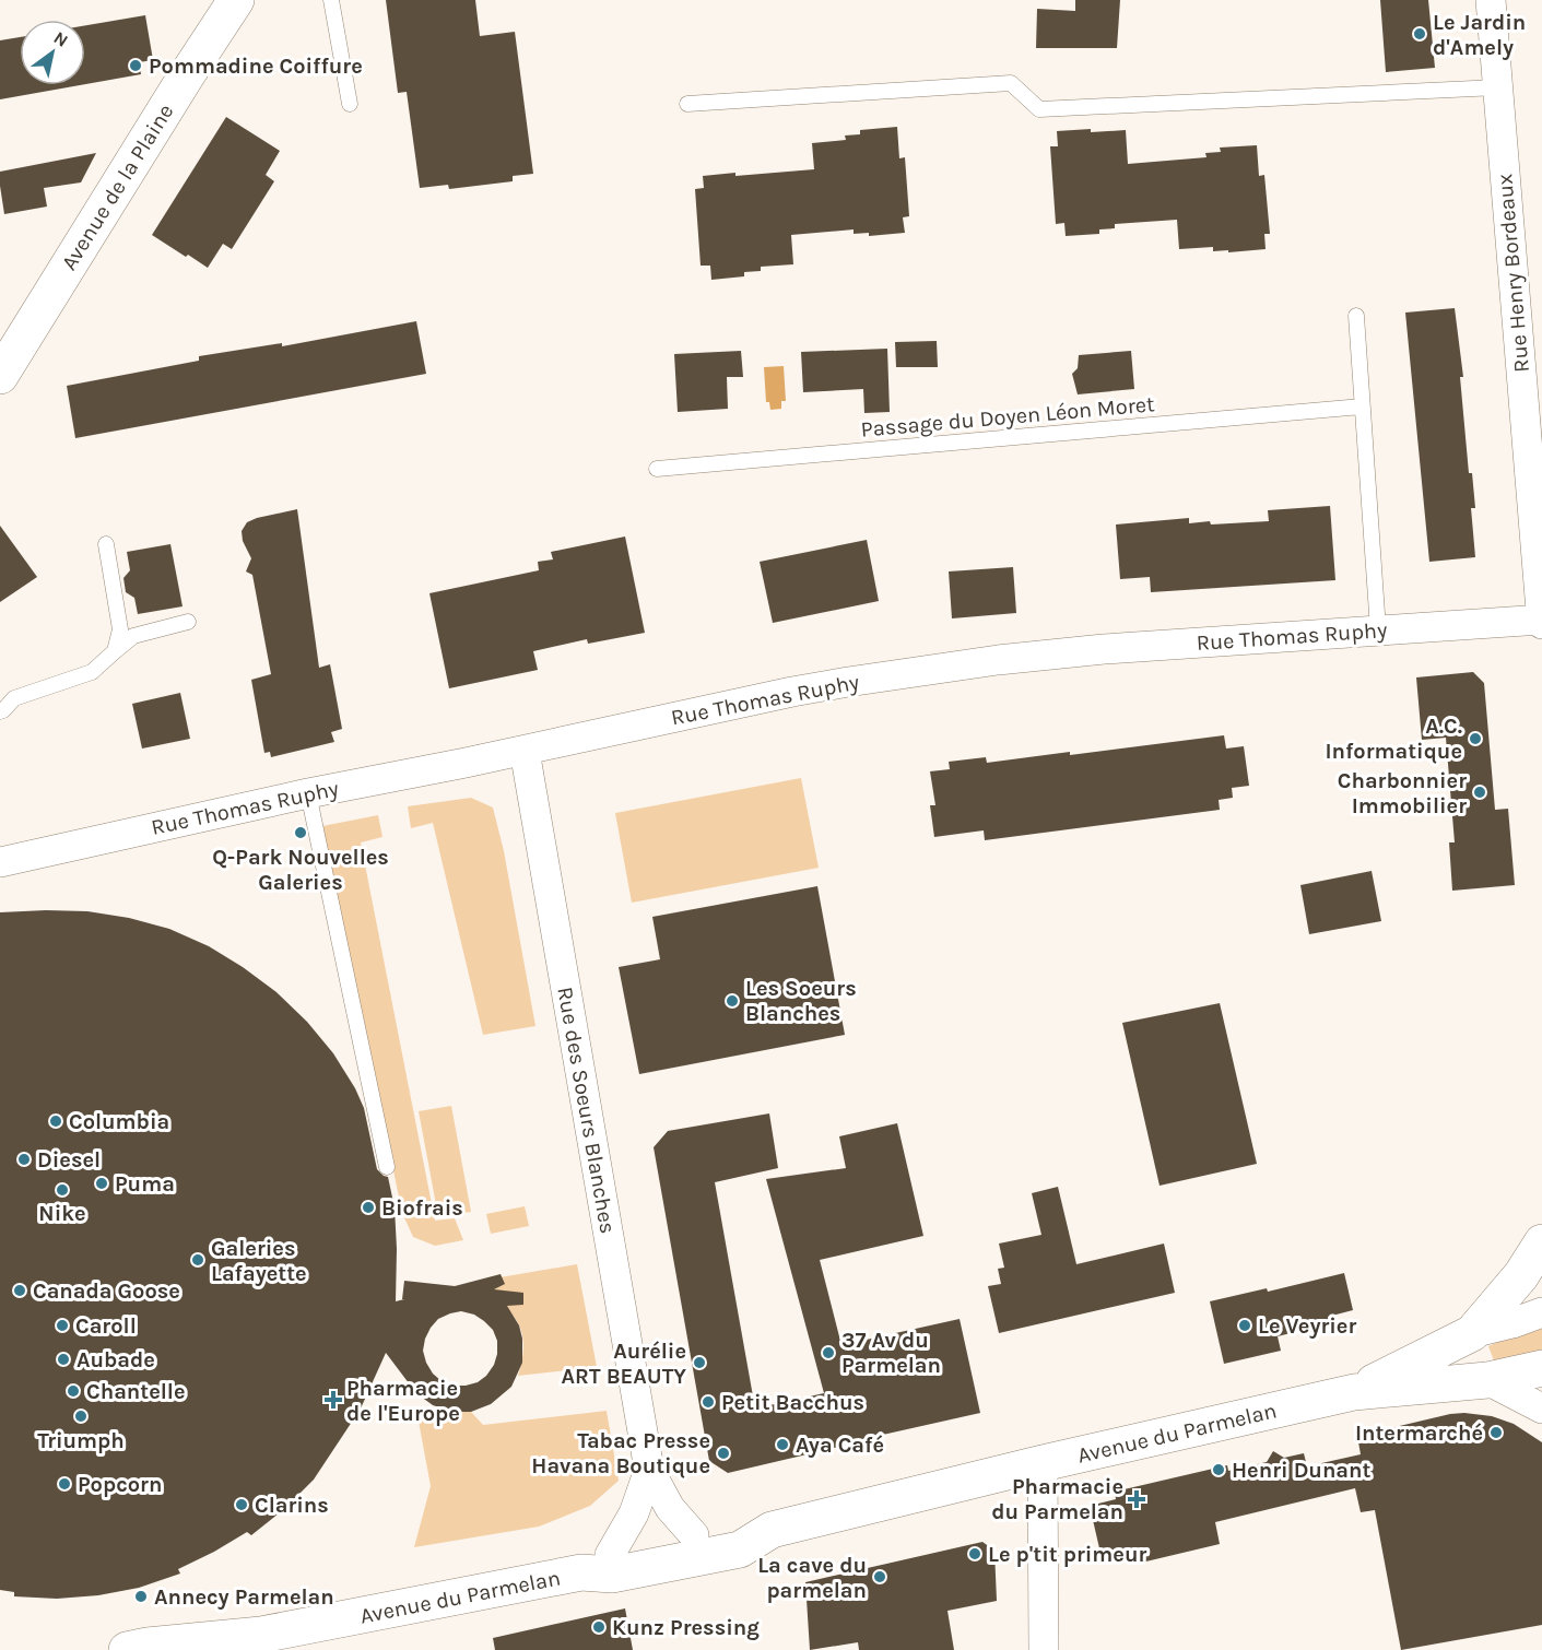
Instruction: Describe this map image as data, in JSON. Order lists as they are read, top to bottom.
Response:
{
  "streets": {
    "main road": ["Avenue de la Plaine", "Avenue du Parmelan"],
    "street": ["Rue Henry Bordeaux", "Rue Thomas Ruphy", "Rue des Soeurs Blanches"],
    "lane": ["Passage du Doyen Léon Moret"]
  },
  "crossings": [
    ["Rue Henry Bordeaux", "Rue Thomas Ruphy"],
    ["Rue Thomas Ruphy", "Rue des Soeurs Blanches"],
    ["Rue des Soeurs Blanches", "Avenue du Parmelan"]
  ],
  "places": {
    "other": [
      "Le Jardin d'Amely",
      "Pommadine Coiffure",
      "A.C. Informatique",
      "Charbonnier Immobilier",
      "Q-Park Nouvelles Galeries",
      "Les Soeurs Blanches",
      "Columbia",
      "Diesel",
      "Puma",
      "Nike",
      "Biofrais",
      "Galeries Lafayette",
      "Canada Goose",
      "Caroll",
      "Le Veyrier",
      "37 Av du Parmelan",
      "Aubade",
      "Aurélie ART BEAUTY",
      "Chantelle",
      "Petit Bacchus",
      "Triumph",
      "Intermarché",
      "Aya Café",
      "Tabac Presse Havana Boutique",
      "Henri Dunant",
      "Popcorn",
      "Clarins",
      "Le p'tit primeur",
      "La cave du parmelan",
      "Annecy Parmelan",
      "Kunz Pressing"
    ],
    "health": ["Pharmacie de l'Europe", "Pharmacie du Parmelan"]
  },
  "north": "top right"
}
